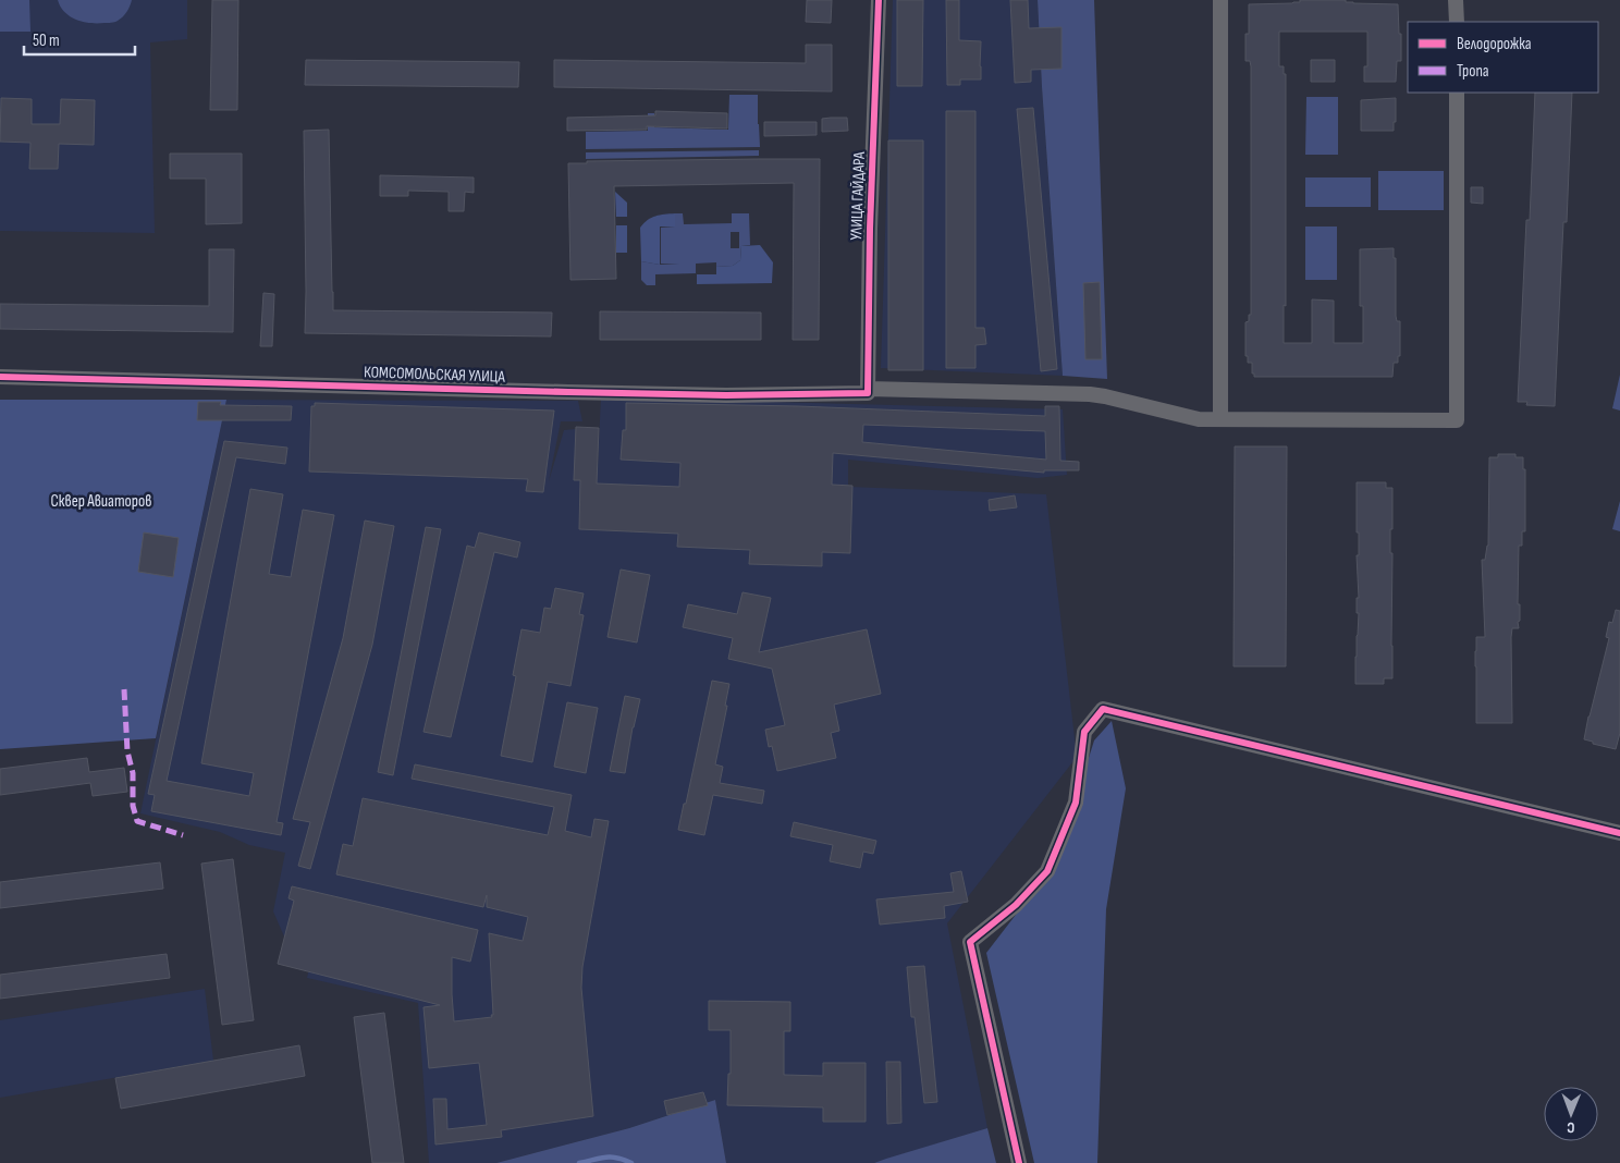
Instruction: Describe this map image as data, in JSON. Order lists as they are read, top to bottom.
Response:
{
  "streets": {
    "street": ["УЛИЦА ГАЙДАРА", "КОМСОМОЛЬСКАЯ УЛИЦА"]
  },
  "crossings": [
    ["УЛИЦА ГАЙДАРА", "КОМСОМОЛЬСКАЯ УЛИЦА"]
  ],
  "parks": ["Сквер Авиаторов"],
  "legend": ["Велодорожка", "Тропа"],
  "scale_bar": "50 m",
  "north": "bottom"
}
